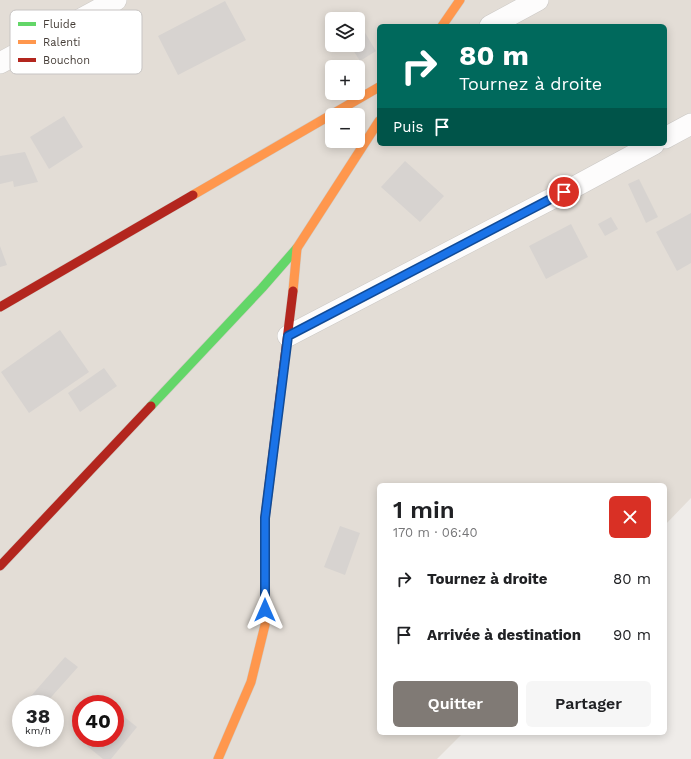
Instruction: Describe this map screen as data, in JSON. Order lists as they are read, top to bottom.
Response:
{
  "legend": ["Fluide", "Ralenti", "Bouchon"],
  "page": {
    "map_buttons": ["+", "−"],
    "turn": ["80 m", "Tournez à droite"],
    "then": "Puis",
    "heading": ["1 min", "170 m · 06:40"],
    "list": [
      {
        "name": "Tournez à droite",
        "value": "80 m"
      },
      {
        "name": "Arrivée à destination",
        "value": "90 m"
      }
    ],
    "buttons": ["Quitter", "Partager"],
    "speed": "38 km/h",
    "limit": "40"
  }
}
